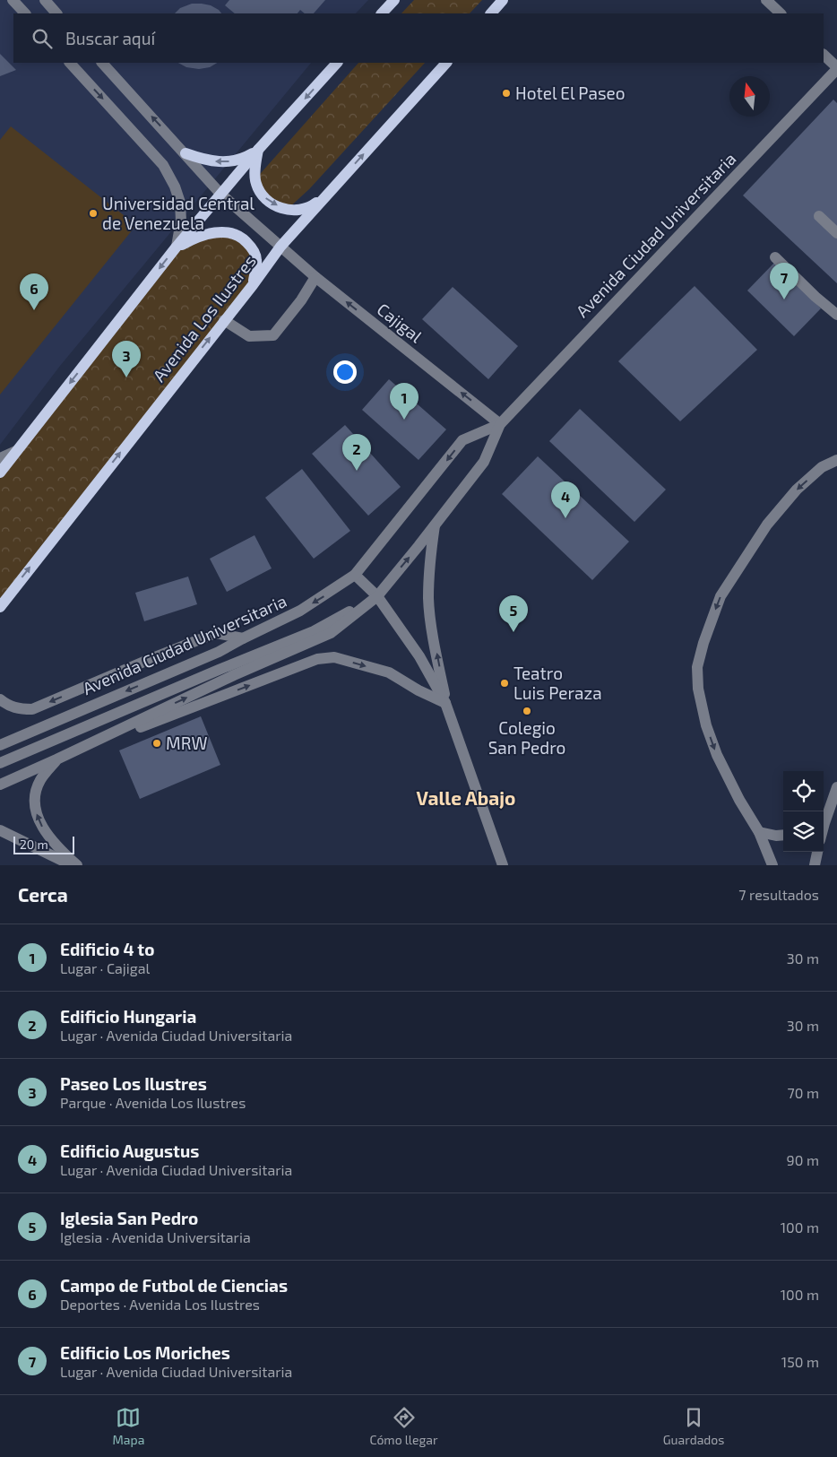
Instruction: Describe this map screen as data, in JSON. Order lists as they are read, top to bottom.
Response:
{
  "streets": {
    "main road": ["Avenida Los Ilustres"],
    "street": ["Avenida Ciudad Universitaria", "Cajigal"]
  },
  "crossings": [
    ["Avenida Ciudad Universitaria", "Cajigal"],
    ["Avenida Los Ilustres", "Cajigal"]
  ],
  "one_way": ["Cajigal"],
  "districts": ["Valle Abajo"],
  "places": [
    "Hotel El Paseo",
    "Universidad Central de Venezuela",
    "Teatro Luis Peraza",
    "Colegio San Pedro",
    "MRW"
  ],
  "scale_bar": "20 m",
  "north": "top",
  "page": {
    "search": "Buscar aquí",
    "pins": [
      "7",
      "6",
      "3",
      "1",
      "2",
      "4",
      "5"
    ],
    "scale": "20 m",
    "heading": ["Cerca", "7 resultados"],
    "list": [
      {
        "mark": "1",
        "name": "Edificio 4 to",
        "note": "Lugar · Cajigal",
        "value": "30 m"
      },
      {
        "mark": "2",
        "name": "Edificio Hungaria",
        "note": "Lugar · Avenida Ciudad Universitaria",
        "value": "30 m"
      },
      {
        "mark": "3",
        "name": "Paseo Los Ilustres",
        "note": "Parque · Avenida Los Ilustres",
        "value": "70 m"
      },
      {
        "mark": "4",
        "name": "Edificio Augustus",
        "note": "Lugar · Avenida Ciudad Universitaria",
        "value": "90 m"
      },
      {
        "mark": "5",
        "name": "Iglesia San Pedro",
        "note": "Iglesia · Avenida Universitaria",
        "value": "100 m"
      },
      {
        "mark": "6",
        "name": "Campo de Futbol de Ciencias",
        "note": "Deportes · Avenida Los Ilustres",
        "value": "100 m"
      },
      {
        "mark": "7",
        "name": "Edificio Los Moriches",
        "note": "Lugar · Avenida Ciudad Universitaria",
        "value": "150 m"
      }
    ],
    "nav": ["Mapa", "Cómo llegar", "Guardados"]
  }
}
